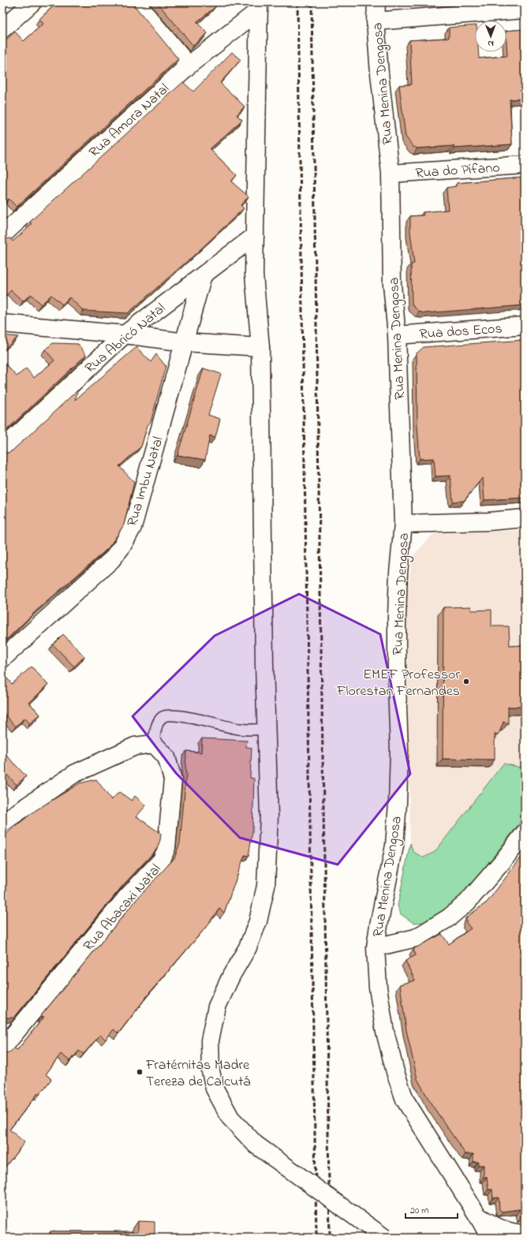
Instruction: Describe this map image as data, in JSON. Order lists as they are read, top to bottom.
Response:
{
  "streets": {
    "street": [
      "Rua Menina Dengosa",
      "Rua Amora Natal",
      "Rua do Pífano",
      "Rua dos Ecos",
      "Rua Abricó Natal",
      "Rua Imbu Natal",
      "Rua Abacaxi Natal"
    ]
  },
  "crossings": [
    ["Rua Menina Dengosa", "Rua do Pífano"],
    ["Rua Menina Dengosa", "Rua dos Ecos"],
    ["Rua Abricó Natal", "Rua Imbu Natal"]
  ],
  "places": ["EMEF Professor Florestan Fernandes", "Fratérnitas Madre Tereza de Calcutá"],
  "scale_bar": "20 m",
  "north": "bottom"
}
